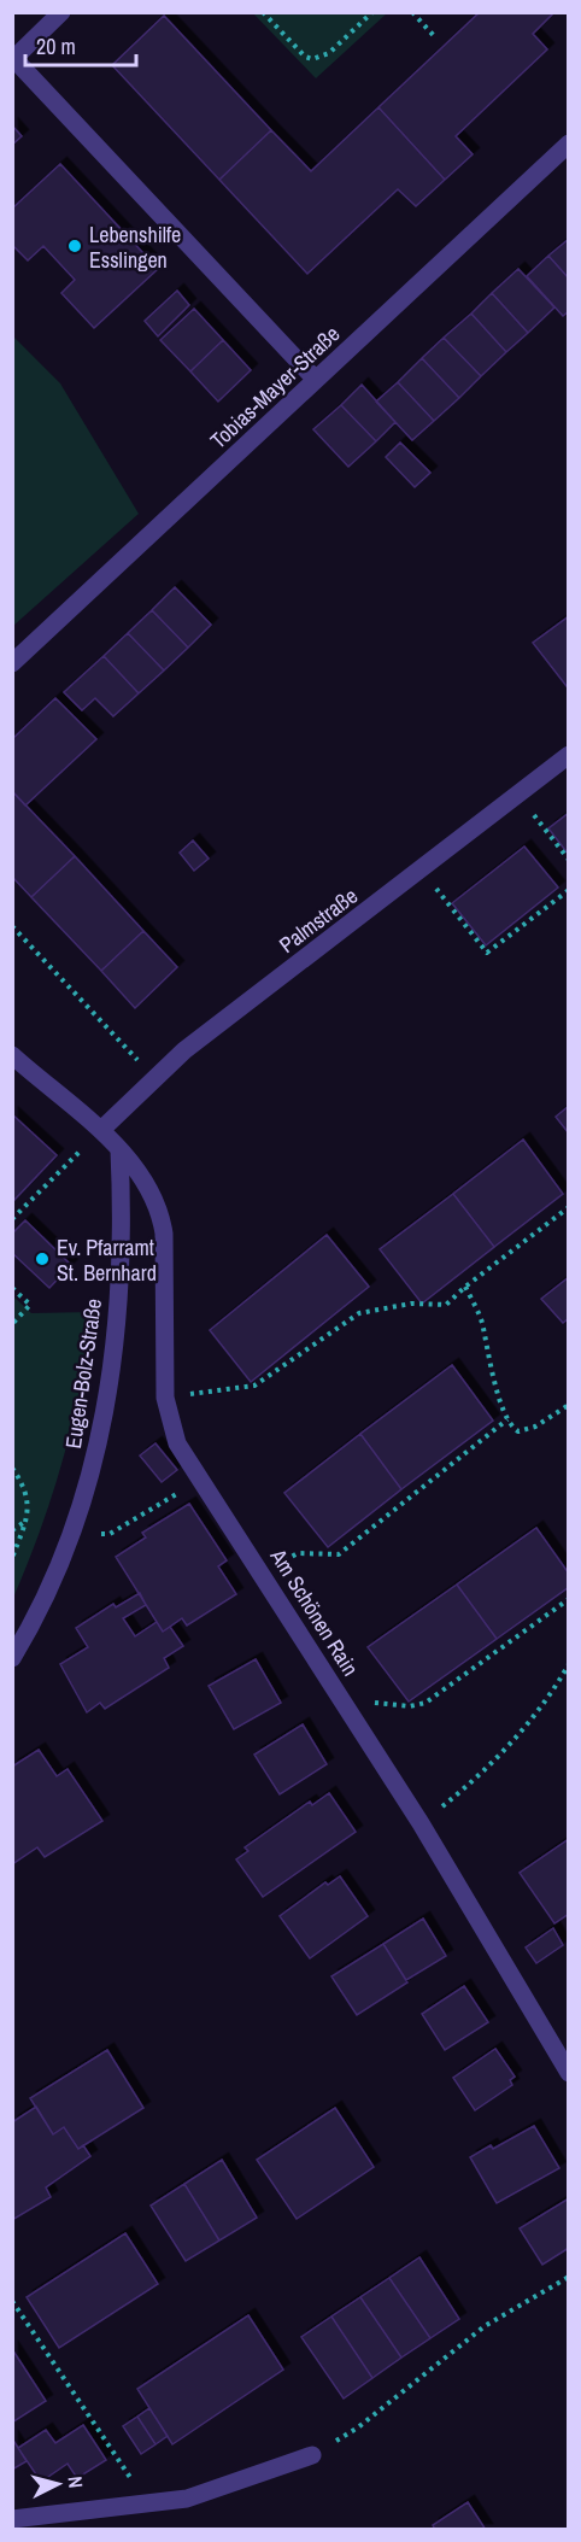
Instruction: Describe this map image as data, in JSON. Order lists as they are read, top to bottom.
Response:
{
  "streets": {
    "street": [
      "Tobias-Mayer-Straße",
      "Palmstraße",
      "Eugen-Bolz-Straße",
      "Am Schönen Rain"
    ]
  },
  "crossings": [
    ["Eugen-Bolz-Straße", "Am Schönen Rain"]
  ],
  "places": ["Lebenshilfe Esslingen", "Ev. Pfarramt St. Bernhard"],
  "scale_bar": "20 m",
  "north": "right"
}
